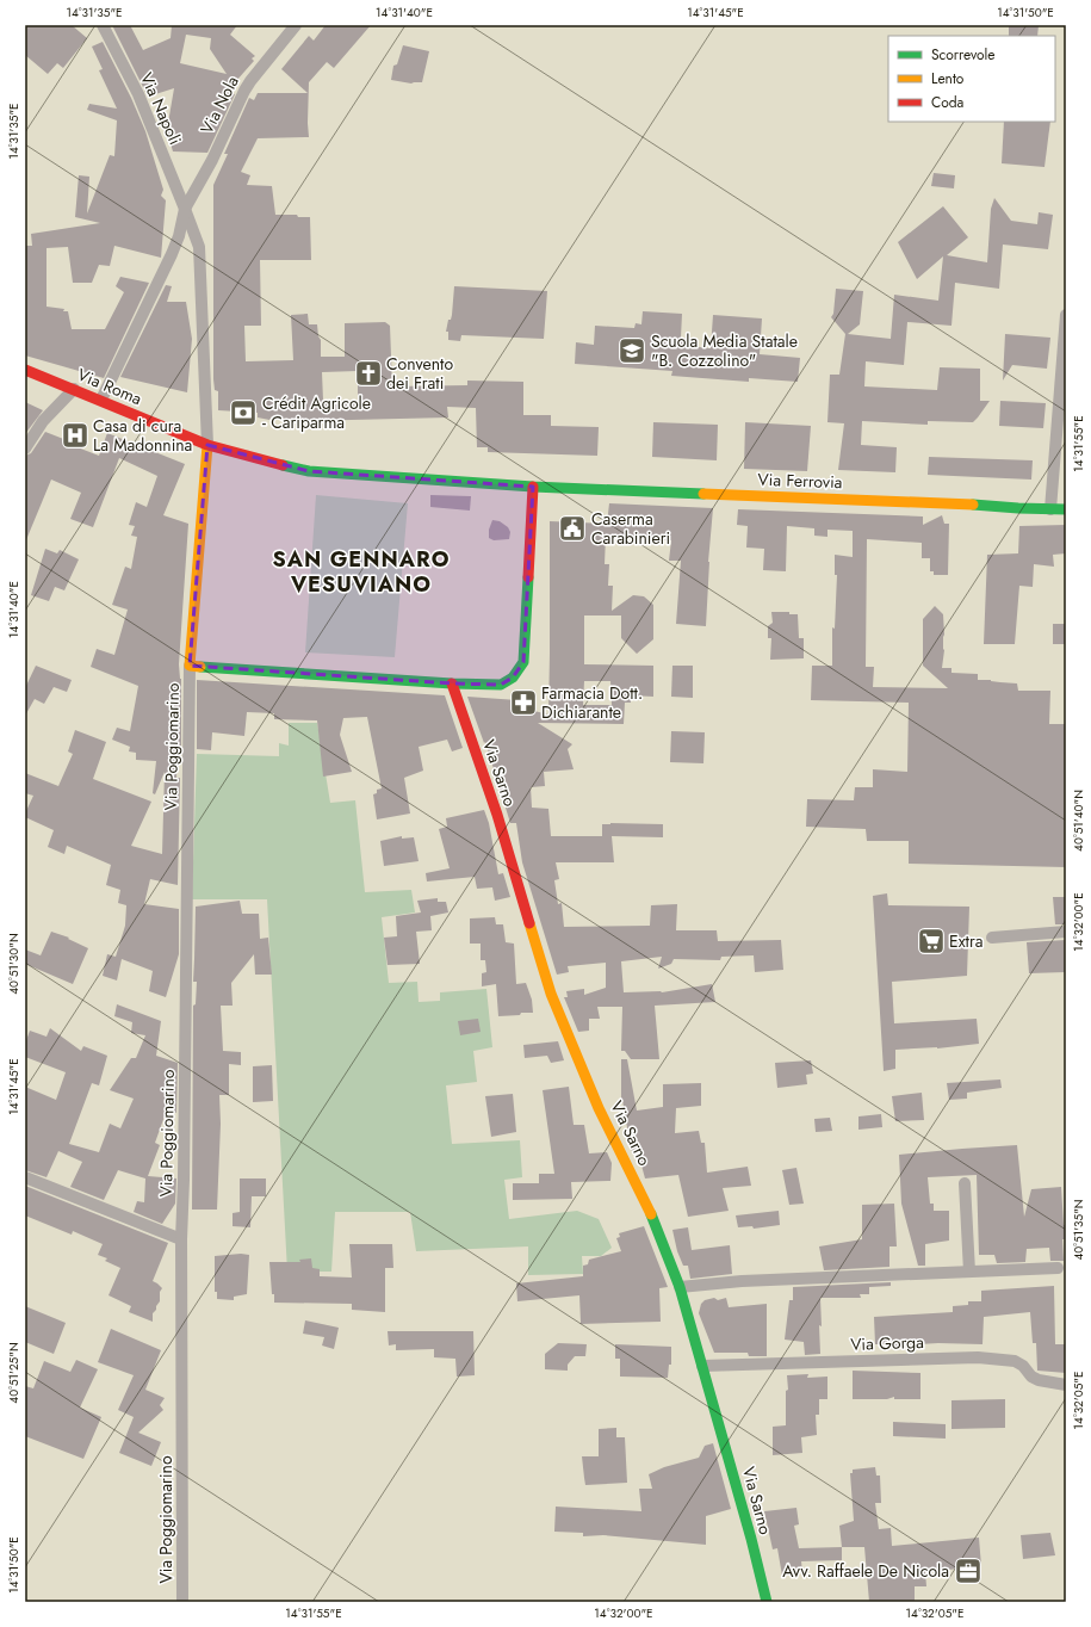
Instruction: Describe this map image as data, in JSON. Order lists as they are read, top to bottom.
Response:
{
  "streets": {
    "main road": ["Via Roma", "Via Ferrovia", "Via Sarno"],
    "street": [
      "Via Nola",
      "Via Napoli",
      "Via Poggiomarino",
      "Via Gorga"
    ]
  },
  "crossings": [
    ["Via Nola", "Via Napoli"],
    ["Via Nola", "Via Roma"],
    ["Via Napoli", "Via Roma"],
    ["Via Roma", "Via Ferrovia"],
    ["Via Sarno", "Via Gorga"]
  ],
  "districts": ["SAN GENNARO VESUVIANO"],
  "places": {
    "school or university": ["Scuola Media Statale \"B. Cozzolino\""],
    "church": ["Convento dei Frati"],
    "bank": ["Crédit Agricole - Cariparma"],
    "hospital": ["Casa di cura La Madonnina"],
    "public building": ["Caserma Carabinieri"],
    "pharmacy": ["Farmacia Dott. Dichiarante"],
    "supermarket": ["Extra"],
    "office": ["Avv. Raffaele De Nicola"]
  },
  "legend": ["Scorrevole", "Lento", "Coda"],
  "coordinates": [
    "14°31'35\"E",
    "14°31'40\"E",
    "14°31'45\"E",
    "14°31'50\"E",
    "14°31'55\"E",
    "40°51'40\"N",
    "14°32'00\"E",
    "40°51'30\"N",
    "40°51'35\"N",
    "40°51'25\"N",
    "14°32'05\"E"
  ]
}
